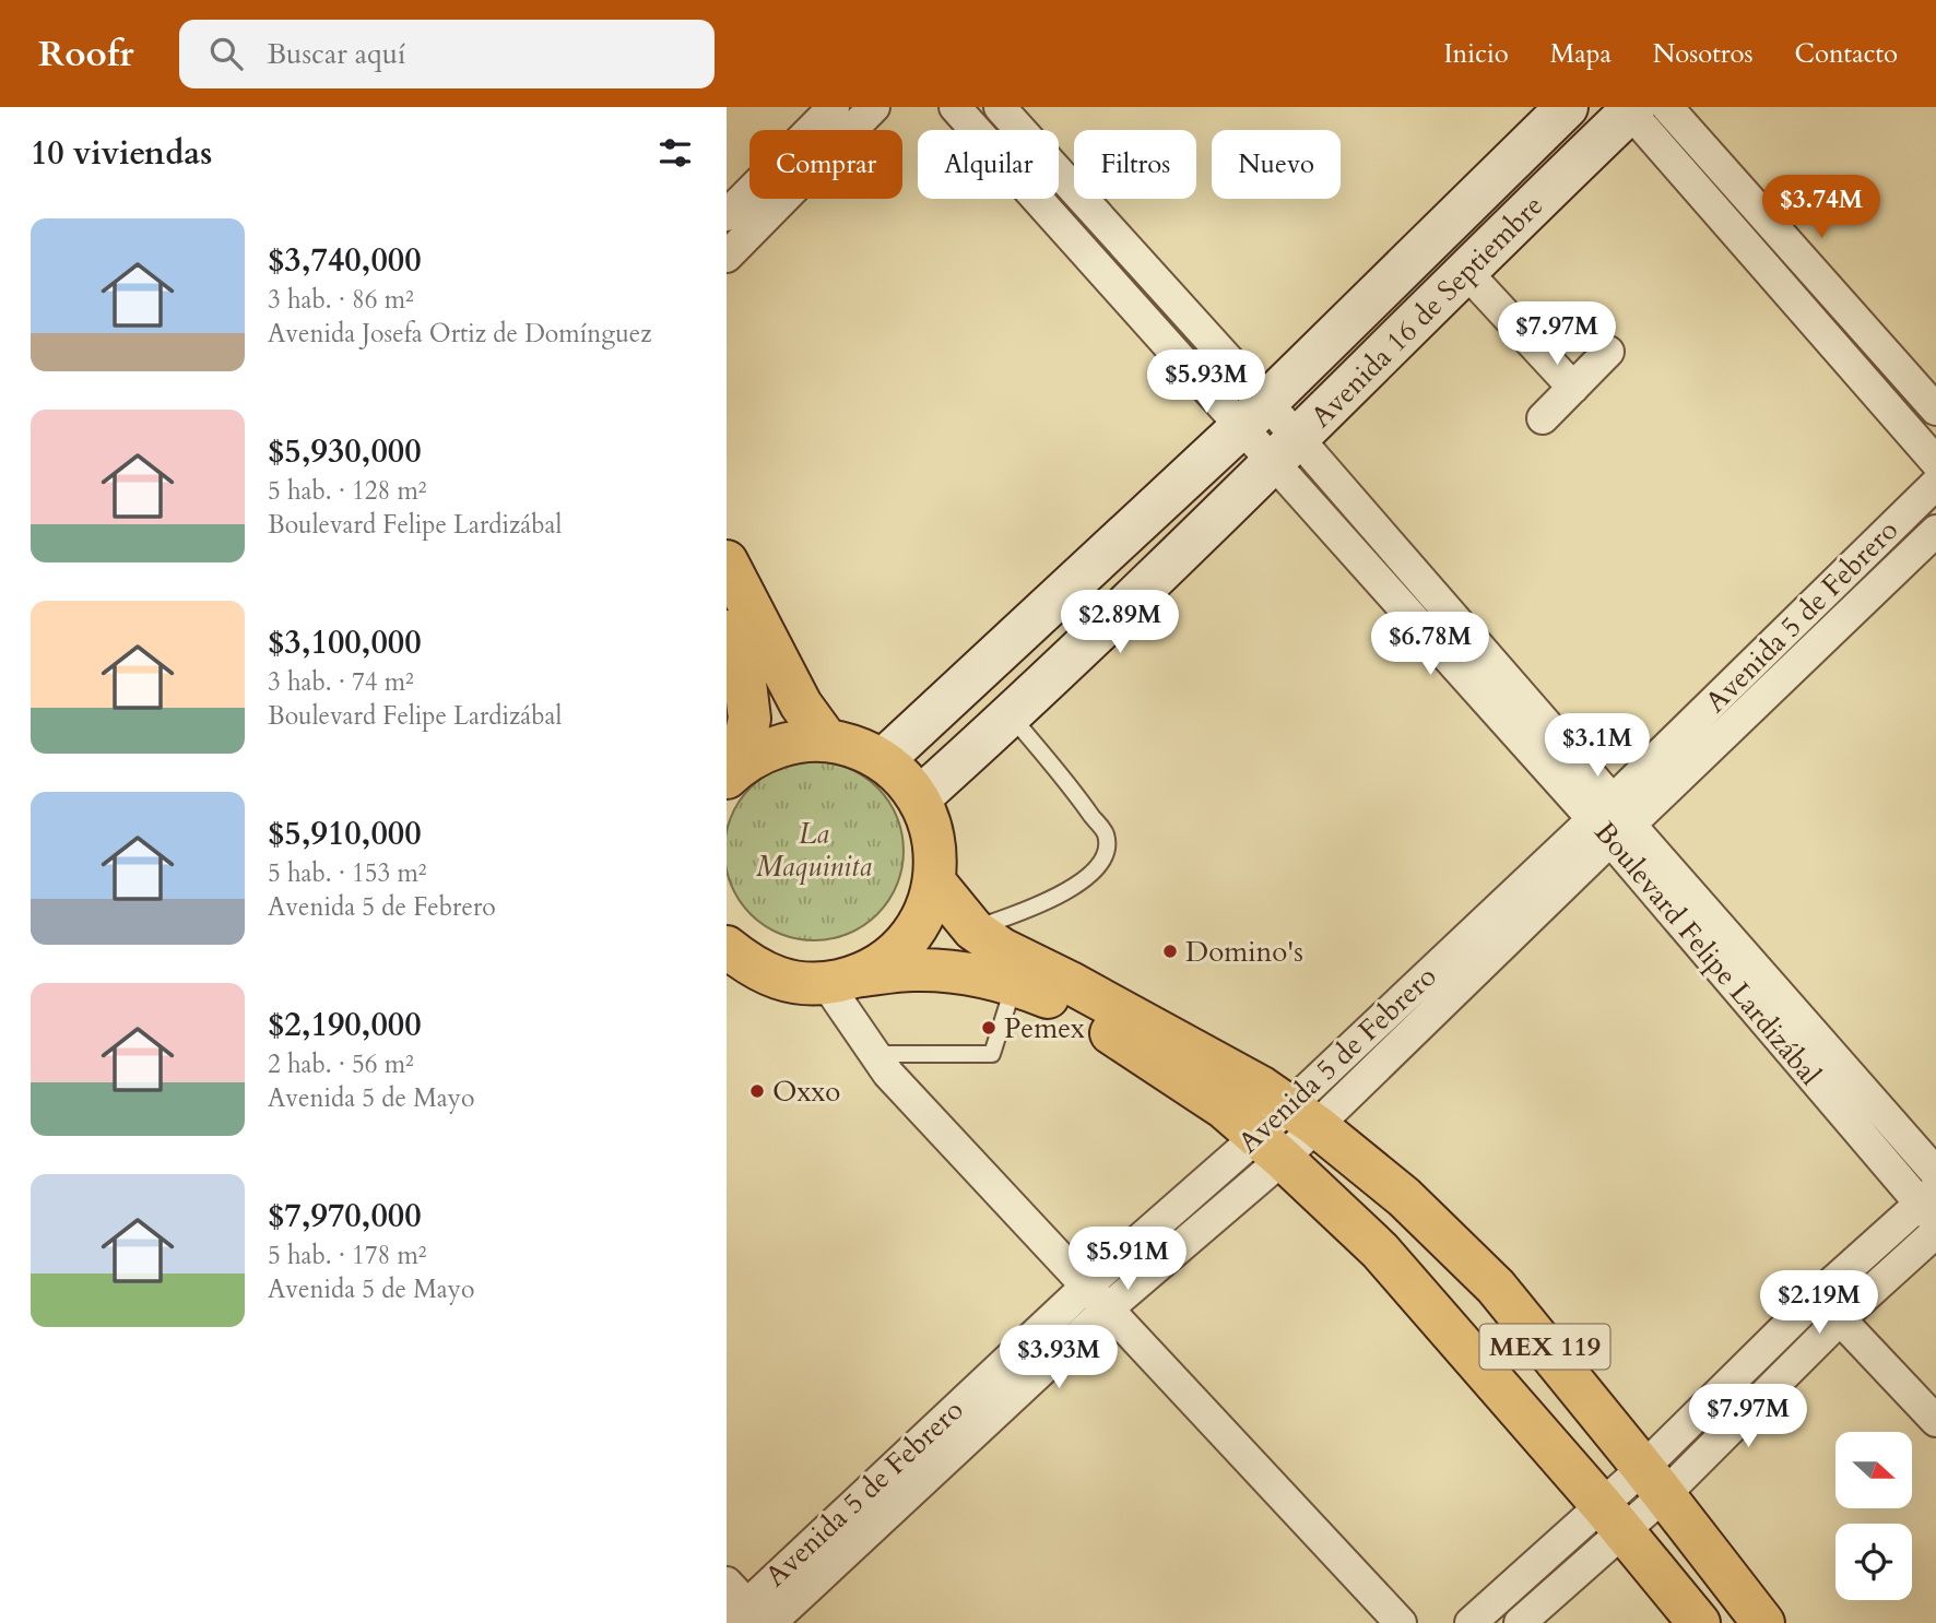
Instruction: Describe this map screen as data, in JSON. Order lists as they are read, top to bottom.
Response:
{
  "streets": {
    "main road": ["Avenida 16 de Septiembre", "MEX 119"],
    "street": ["Avenida 5 de Febrero", "Boulevard Felipe Lardizábal"]
  },
  "crossings": [
    ["Avenida 16 de Septiembre", "Boulevard Felipe Lardizábal"],
    ["Avenida 5 de Febrero", "Boulevard Felipe Lardizábal"],
    ["Avenida 5 de Febrero", "MEX 119"]
  ],
  "parks": ["La Maquinita"],
  "places": ["Domino's", "Pemex", "Oxxo"],
  "north": "right",
  "page": {
    "header": "Roofr",
    "search": "Buscar aquí",
    "nav": [
      "Inicio",
      "Mapa",
      "Nosotros",
      "Contacto"
    ],
    "heading": "10 viviendas",
    "chip": [
      "Comprar",
      "Alquilar",
      "Filtros",
      "Nuevo"
    ],
    "price": [
      "$3.74M",
      "$7.97M",
      "$5.93M",
      "$2.89M",
      "$6.78M",
      "$3.1M",
      "$5.91M",
      "$2.19M",
      "$3.93M",
      "$7.97M"
    ],
    "list": [
      {
        "name": "$3,740,000",
        "note": "3 hab. · 86 m² · Avenida Josefa Ortiz de Domínguez"
      },
      {
        "name": "$5,930,000",
        "note": "5 hab. · 128 m² · Boulevard Felipe Lardizábal"
      },
      {
        "name": "$3,100,000",
        "note": "3 hab. · 74 m² · Boulevard Felipe Lardizábal"
      },
      {
        "name": "$5,910,000",
        "note": "5 hab. · 153 m² · Avenida 5 de Febrero"
      },
      {
        "name": "$2,190,000",
        "note": "2 hab. · 56 m² · Avenida 5 de Mayo"
      },
      {
        "name": "$7,970,000",
        "note": "5 hab. · 178 m² · Avenida 5 de Mayo"
      }
    ]
  }
}
